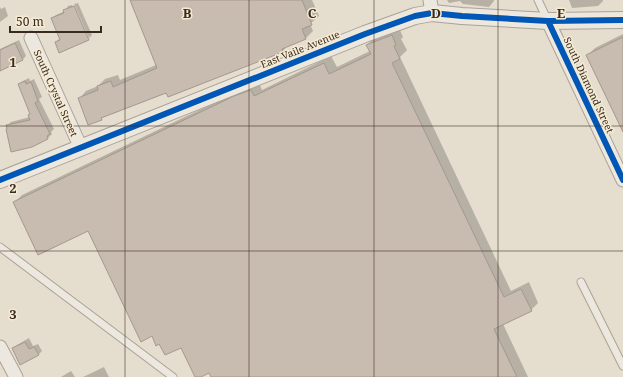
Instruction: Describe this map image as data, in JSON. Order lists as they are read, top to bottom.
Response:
{
  "streets": {
    "street": ["East Vaile Avenue", "South Diamond Street", "South Crystal Street"]
  },
  "crossings": [
    ["East Vaile Avenue", "South Diamond Street"],
    ["East Vaile Avenue", "South Crystal Street"]
  ],
  "scale_bar": "50 m",
  "grid": {
    "columns": [
      "B",
      "C",
      "D",
      "E"
    ],
    "rows": ["1", "2", "3"]
  }
}
